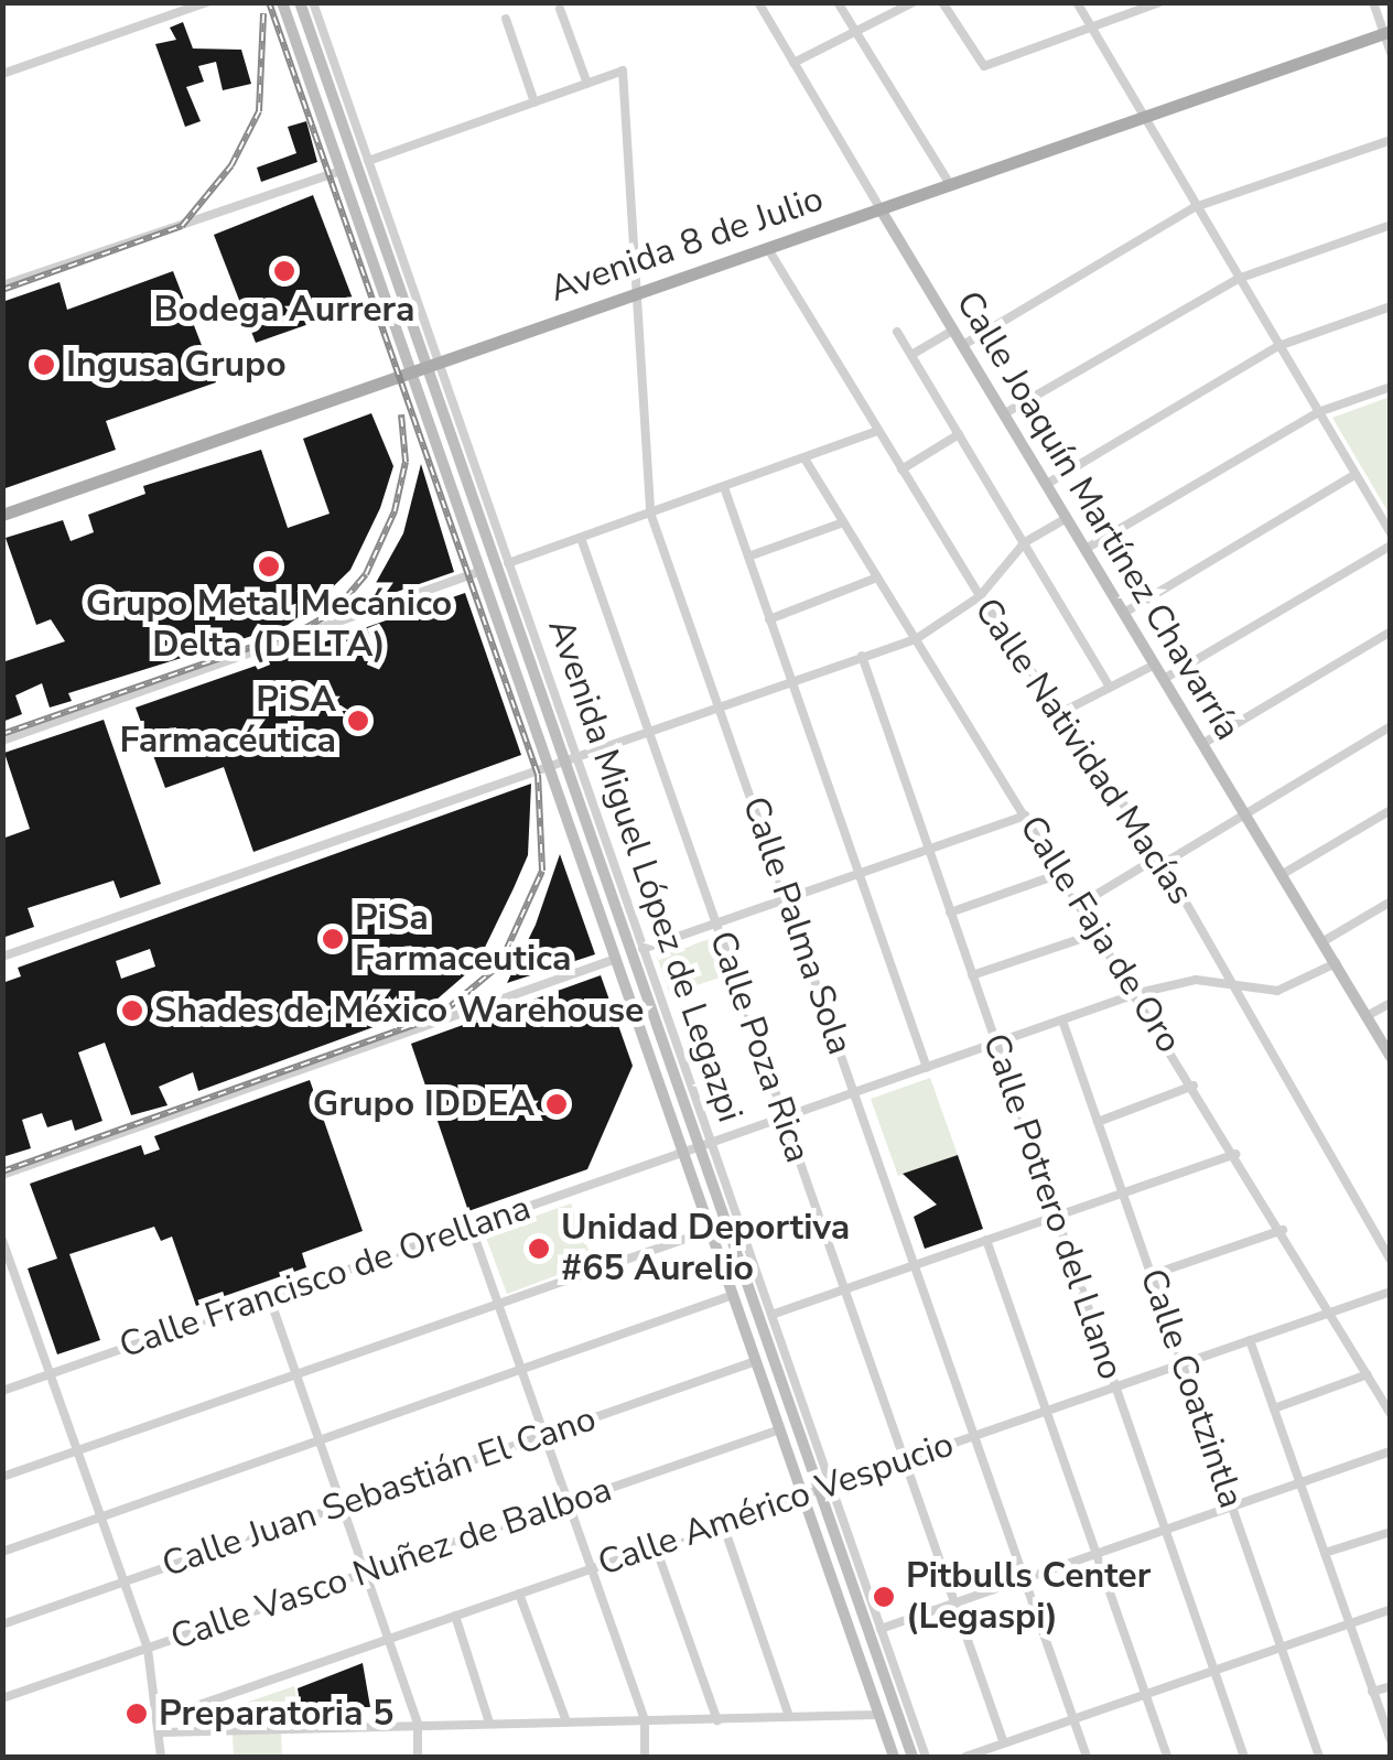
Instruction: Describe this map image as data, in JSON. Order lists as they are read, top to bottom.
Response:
{
  "streets": {
    "main road": ["Avenida 8 de Julio", "Calle Joaquín Martínez Chavarría", "Avenida Miguel López de Legazpi"],
    "street": [
      "Calle Natividad Macías",
      "Calle Palma Sola",
      "Calle Faja de Oro",
      "Calle Poza Rica",
      "Calle Potrero del Llano",
      "Calle Francisco de Orellana",
      "Calle Coatzintla",
      "Calle Juan Sebastián El Cano",
      "Calle Américo Vespucio",
      "Calle Vasco Nuñez de Balboa"
    ]
  },
  "crossings": [
    ["Avenida 8 de Julio", "Calle Joaquín Martínez Chavarría"],
    ["Avenida 8 de Julio", "Calle Natividad Macías"],
    ["Avenida 8 de Julio", "Avenida Miguel López de Legazpi"],
    ["Avenida 8 de Julio", "Calle Palma Sola"],
    ["Calle Joaquín Martínez Chavarría", "Calle Francisco de Orellana"],
    ["Calle Natividad Macías", "Calle Francisco de Orellana"],
    ["Avenida Miguel López de Legazpi", "Calle Francisco de Orellana"],
    ["Avenida Miguel López de Legazpi", "Calle Juan Sebastián El Cano"],
    ["Avenida Miguel López de Legazpi", "Calle Américo Vespucio"],
    ["Avenida Miguel López de Legazpi", "Calle Vasco Nuñez de Balboa"],
    ["Calle Palma Sola", "Calle Francisco de Orellana"],
    ["Calle Palma Sola", "Calle Américo Vespucio"],
    ["Calle Faja de Oro", "Calle Francisco de Orellana"],
    ["Calle Faja de Oro", "Calle Américo Vespucio"],
    ["Calle Poza Rica", "Calle Francisco de Orellana"],
    ["Calle Poza Rica", "Calle Américo Vespucio"],
    ["Calle Potrero del Llano", "Calle Francisco de Orellana"],
    ["Calle Potrero del Llano", "Calle Américo Vespucio"],
    ["Calle Francisco de Orellana", "Calle Coatzintla"],
    ["Calle Coatzintla", "Calle Américo Vespucio"]
  ],
  "places": [
    "Bodega Aurrera",
    "Ingusa Grupo",
    "Grupo Metal Mecánico Delta (DELTA)",
    "PiSA Farmacéutica",
    "PiSa Farmaceutica",
    "Shades de México Warehouse",
    "Grupo IDDEA",
    "Unidad Deportiva #65 Aurelio",
    "Pitbulls Center (Legaspi)",
    "Preparatoria 5"
  ]
}
